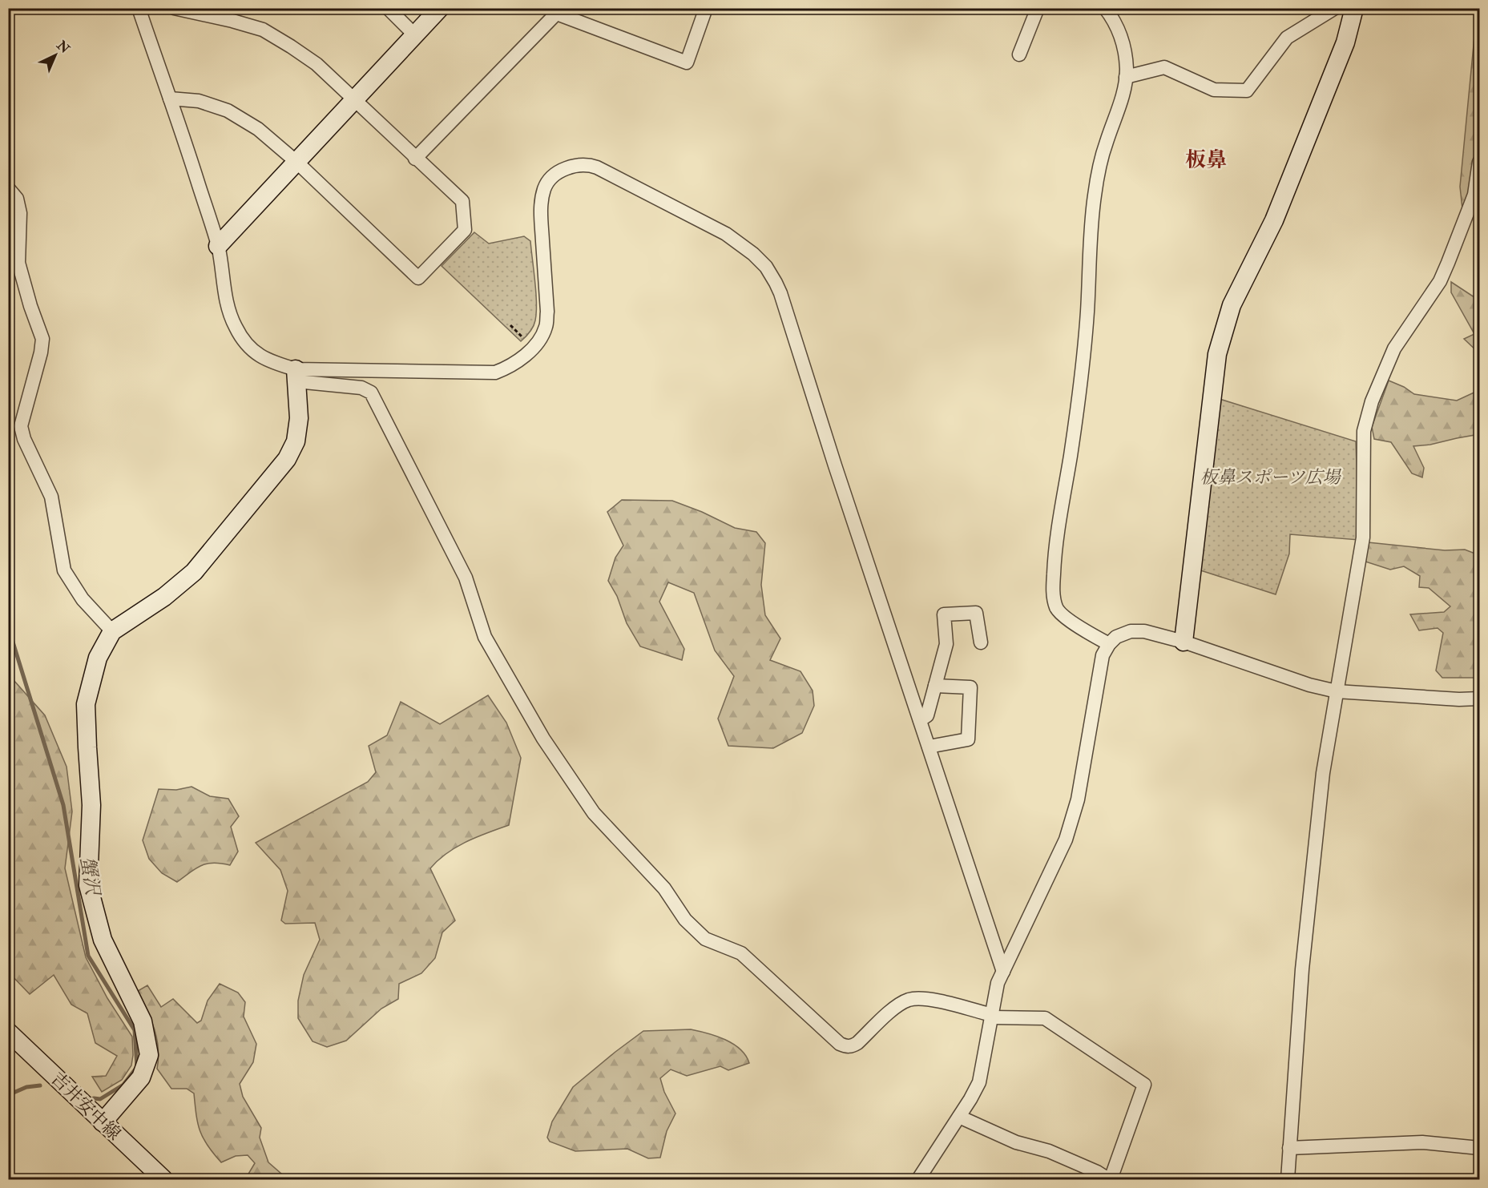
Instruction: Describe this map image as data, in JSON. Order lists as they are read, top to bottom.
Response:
{
  "streets": {
    "street": ["吉井安中線"]
  },
  "districts": ["板鼻"],
  "water": ["蟹沢"],
  "parks": ["板鼻スポーツ広場"],
  "north": "top right"
}
